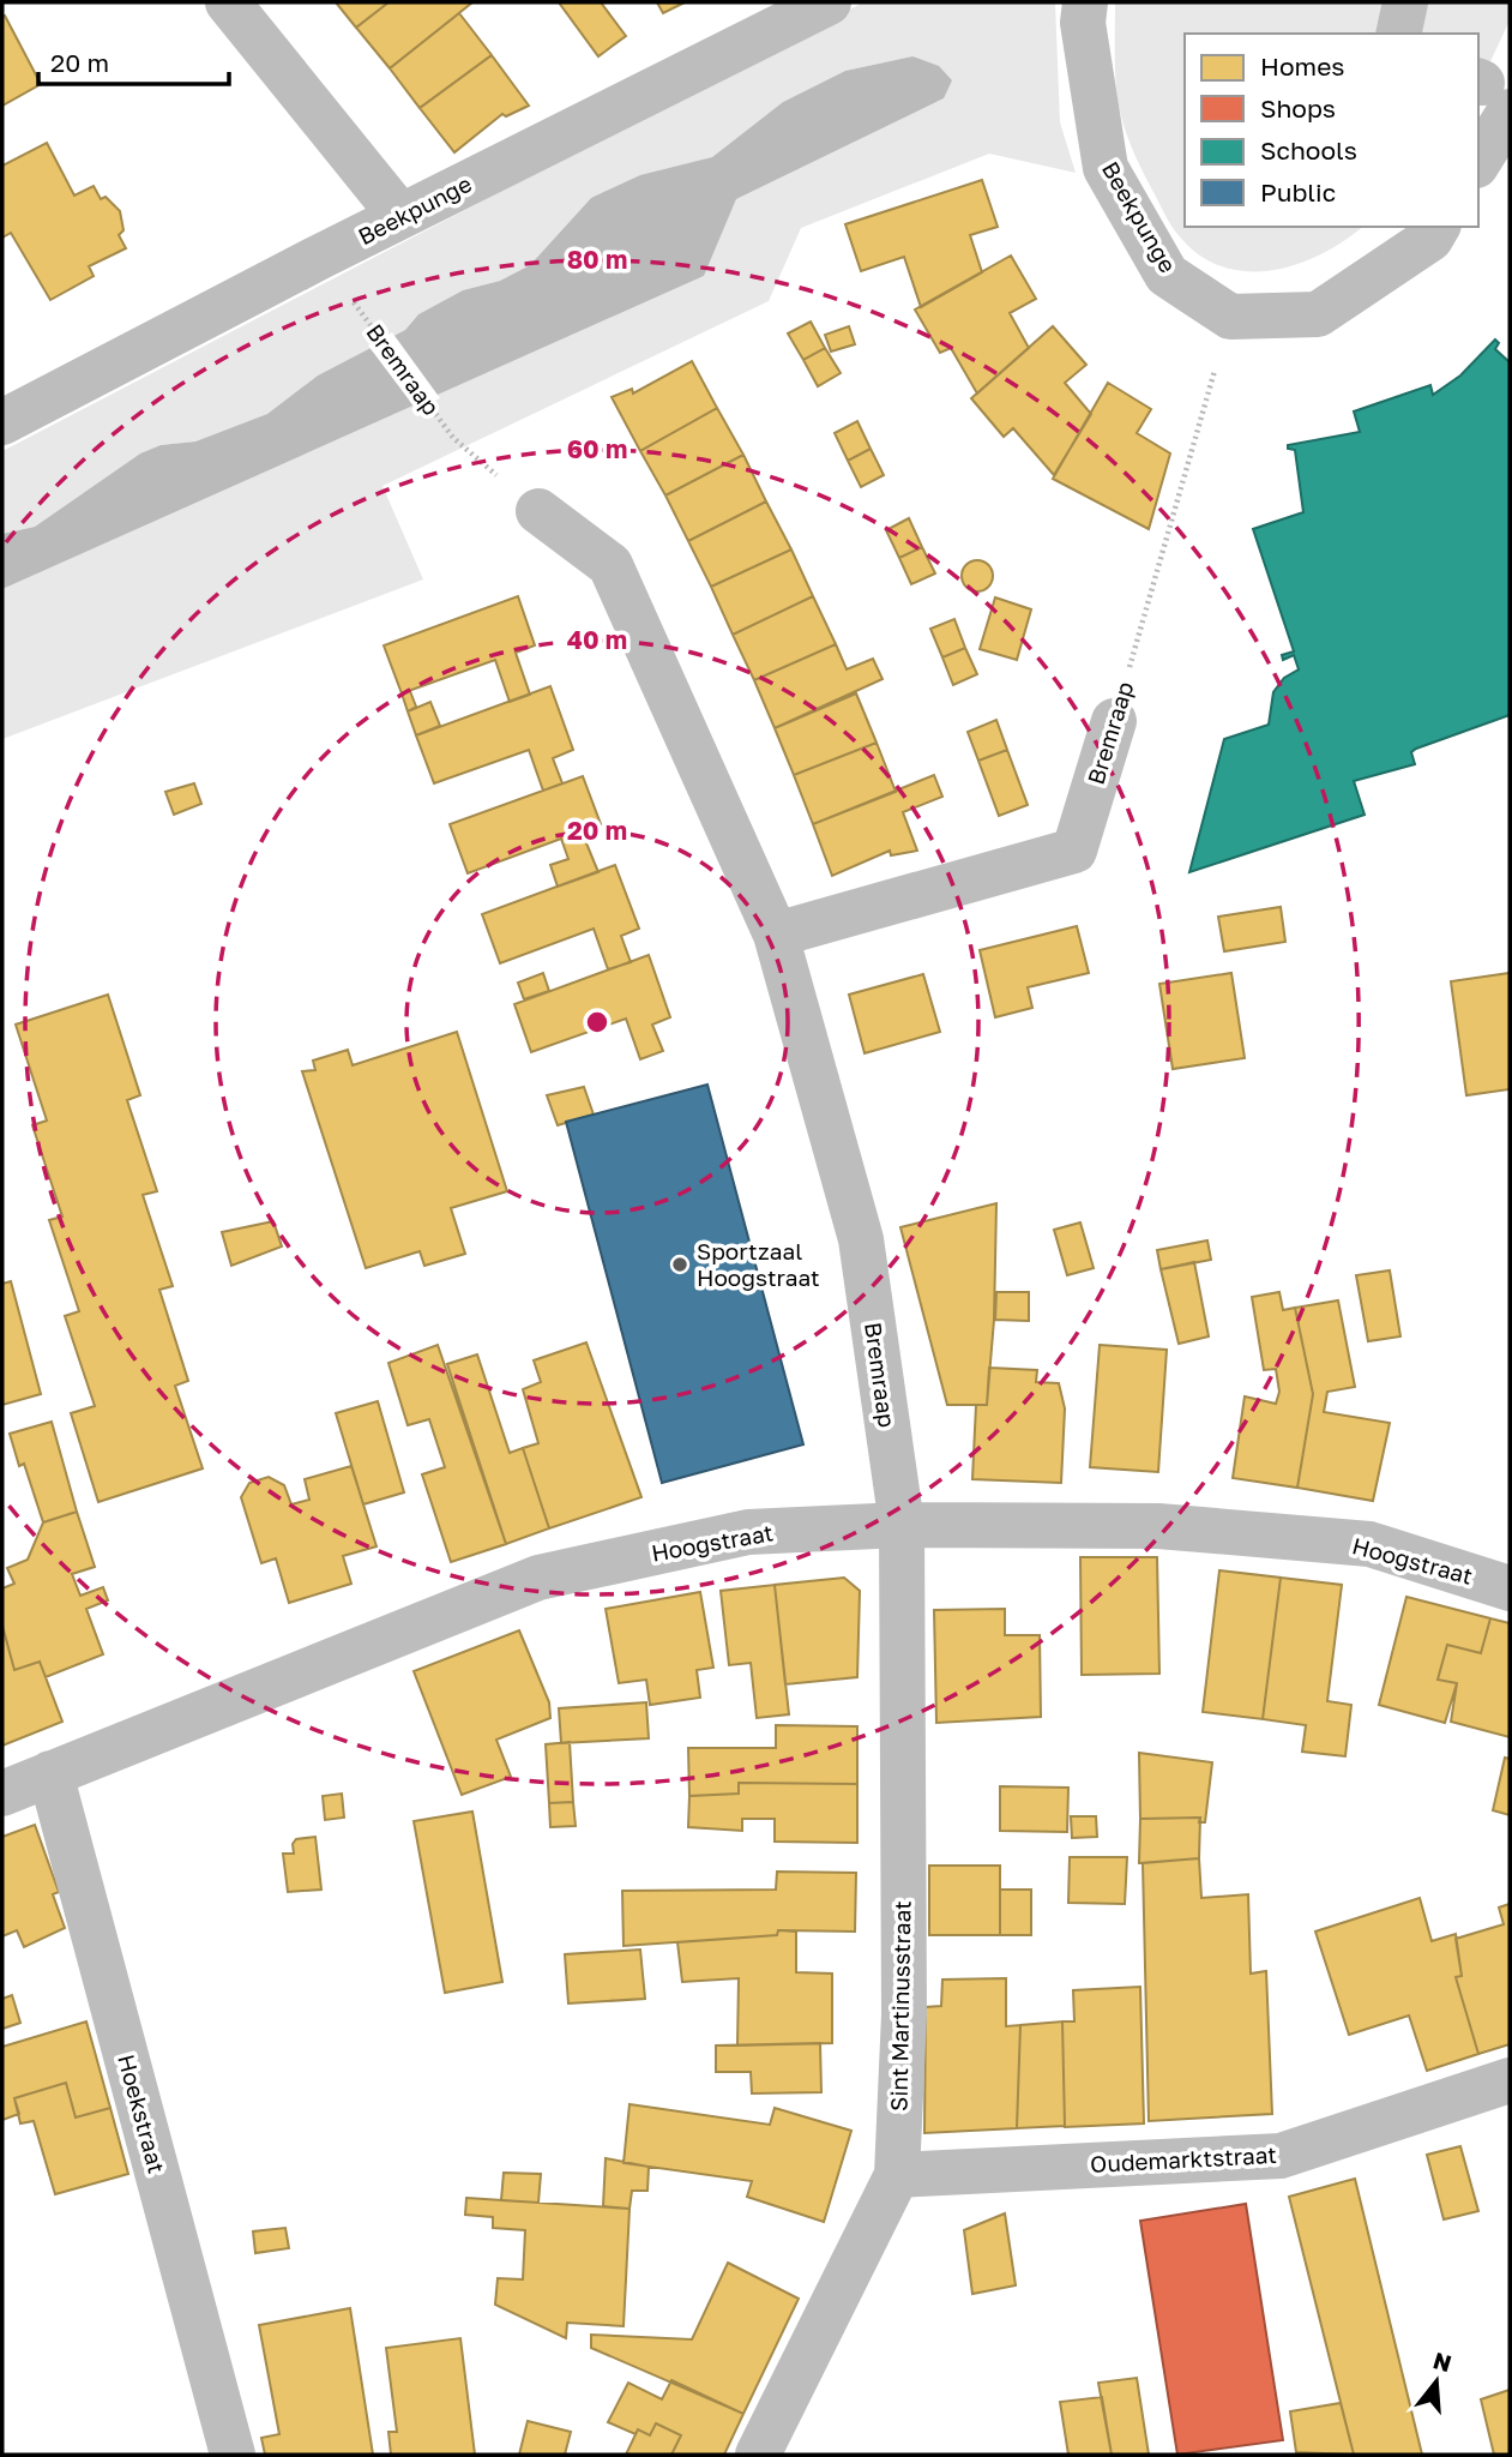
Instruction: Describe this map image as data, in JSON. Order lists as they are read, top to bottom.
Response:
{
  "streets": {
    "street": [
      "Beekpunge",
      "Bremraap",
      "Hoogstraat",
      "Sint Martinusstraat",
      "Hoekstraat",
      "Oudemarktstraat"
    ]
  },
  "crossings": [
    ["Beekpunge", "Bremraap"],
    ["Bremraap", "Hoogstraat"],
    ["Bremraap", "Sint Martinusstraat"],
    ["Hoogstraat", "Sint Martinusstraat"],
    ["Hoogstraat", "Hoekstraat"],
    ["Sint Martinusstraat", "Oudemarktstraat"]
  ],
  "places": ["Sportzaal Hoogstraat"],
  "legend": [
    "Homes",
    "Shops",
    "Schools",
    "Public"
  ],
  "scale_bar": "20 m",
  "north": "top",
  "rings": [
    "80 m",
    "60 m",
    "40 m",
    "20 m"
  ]
}
